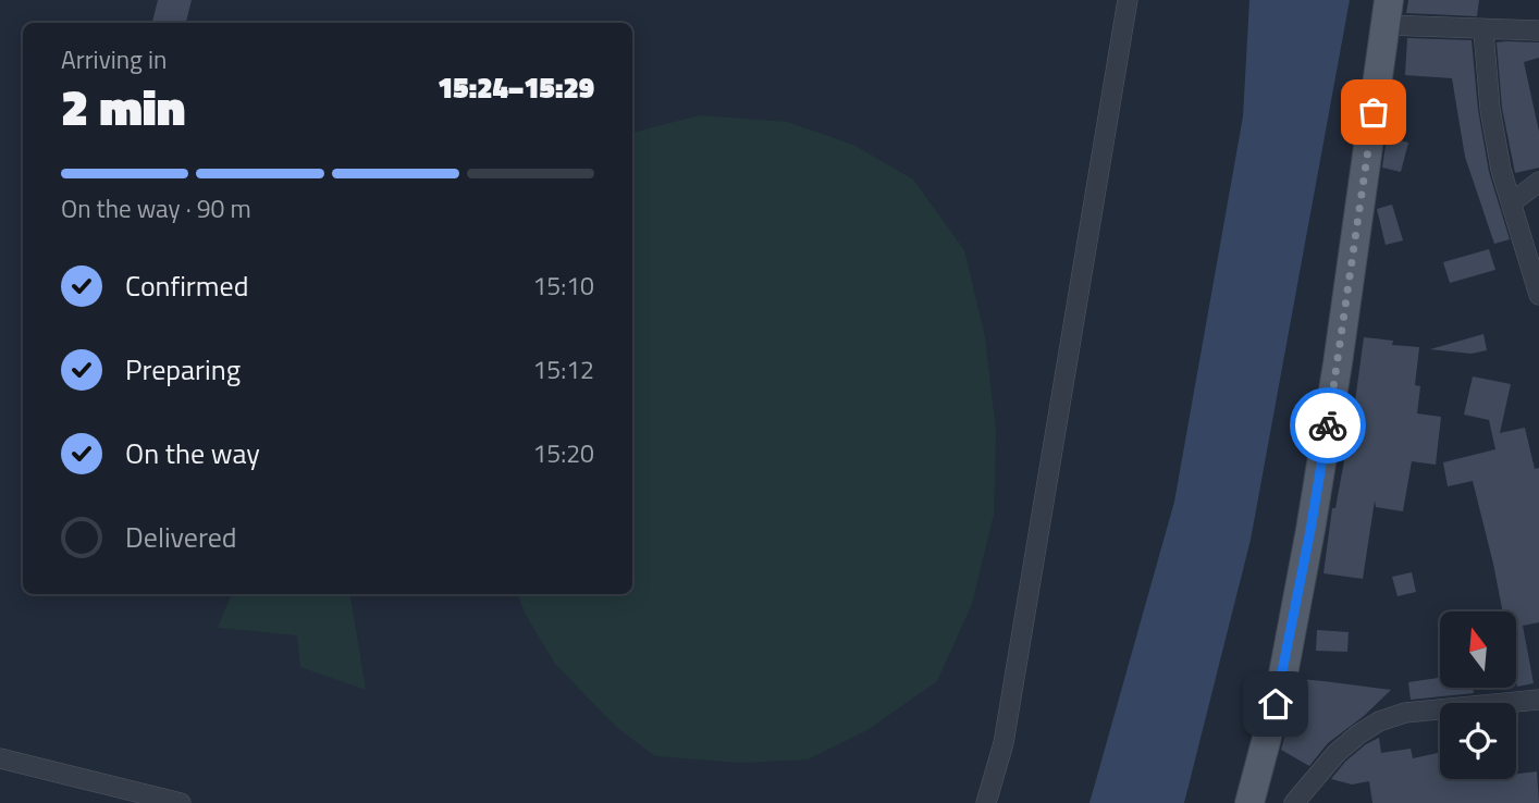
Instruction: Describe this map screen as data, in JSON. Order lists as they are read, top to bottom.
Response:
{
  "north": "top",
  "page": {
    "heading": ["2 min", "Arriving in", "15:24–15:29"],
    "bar": "On the way · 90 m",
    "list": [
      ["Confirmed", "15:10"],
      ["Preparing", "15:12"],
      ["On the way", "15:20"],
      "Delivered"
    ]
  }
}
